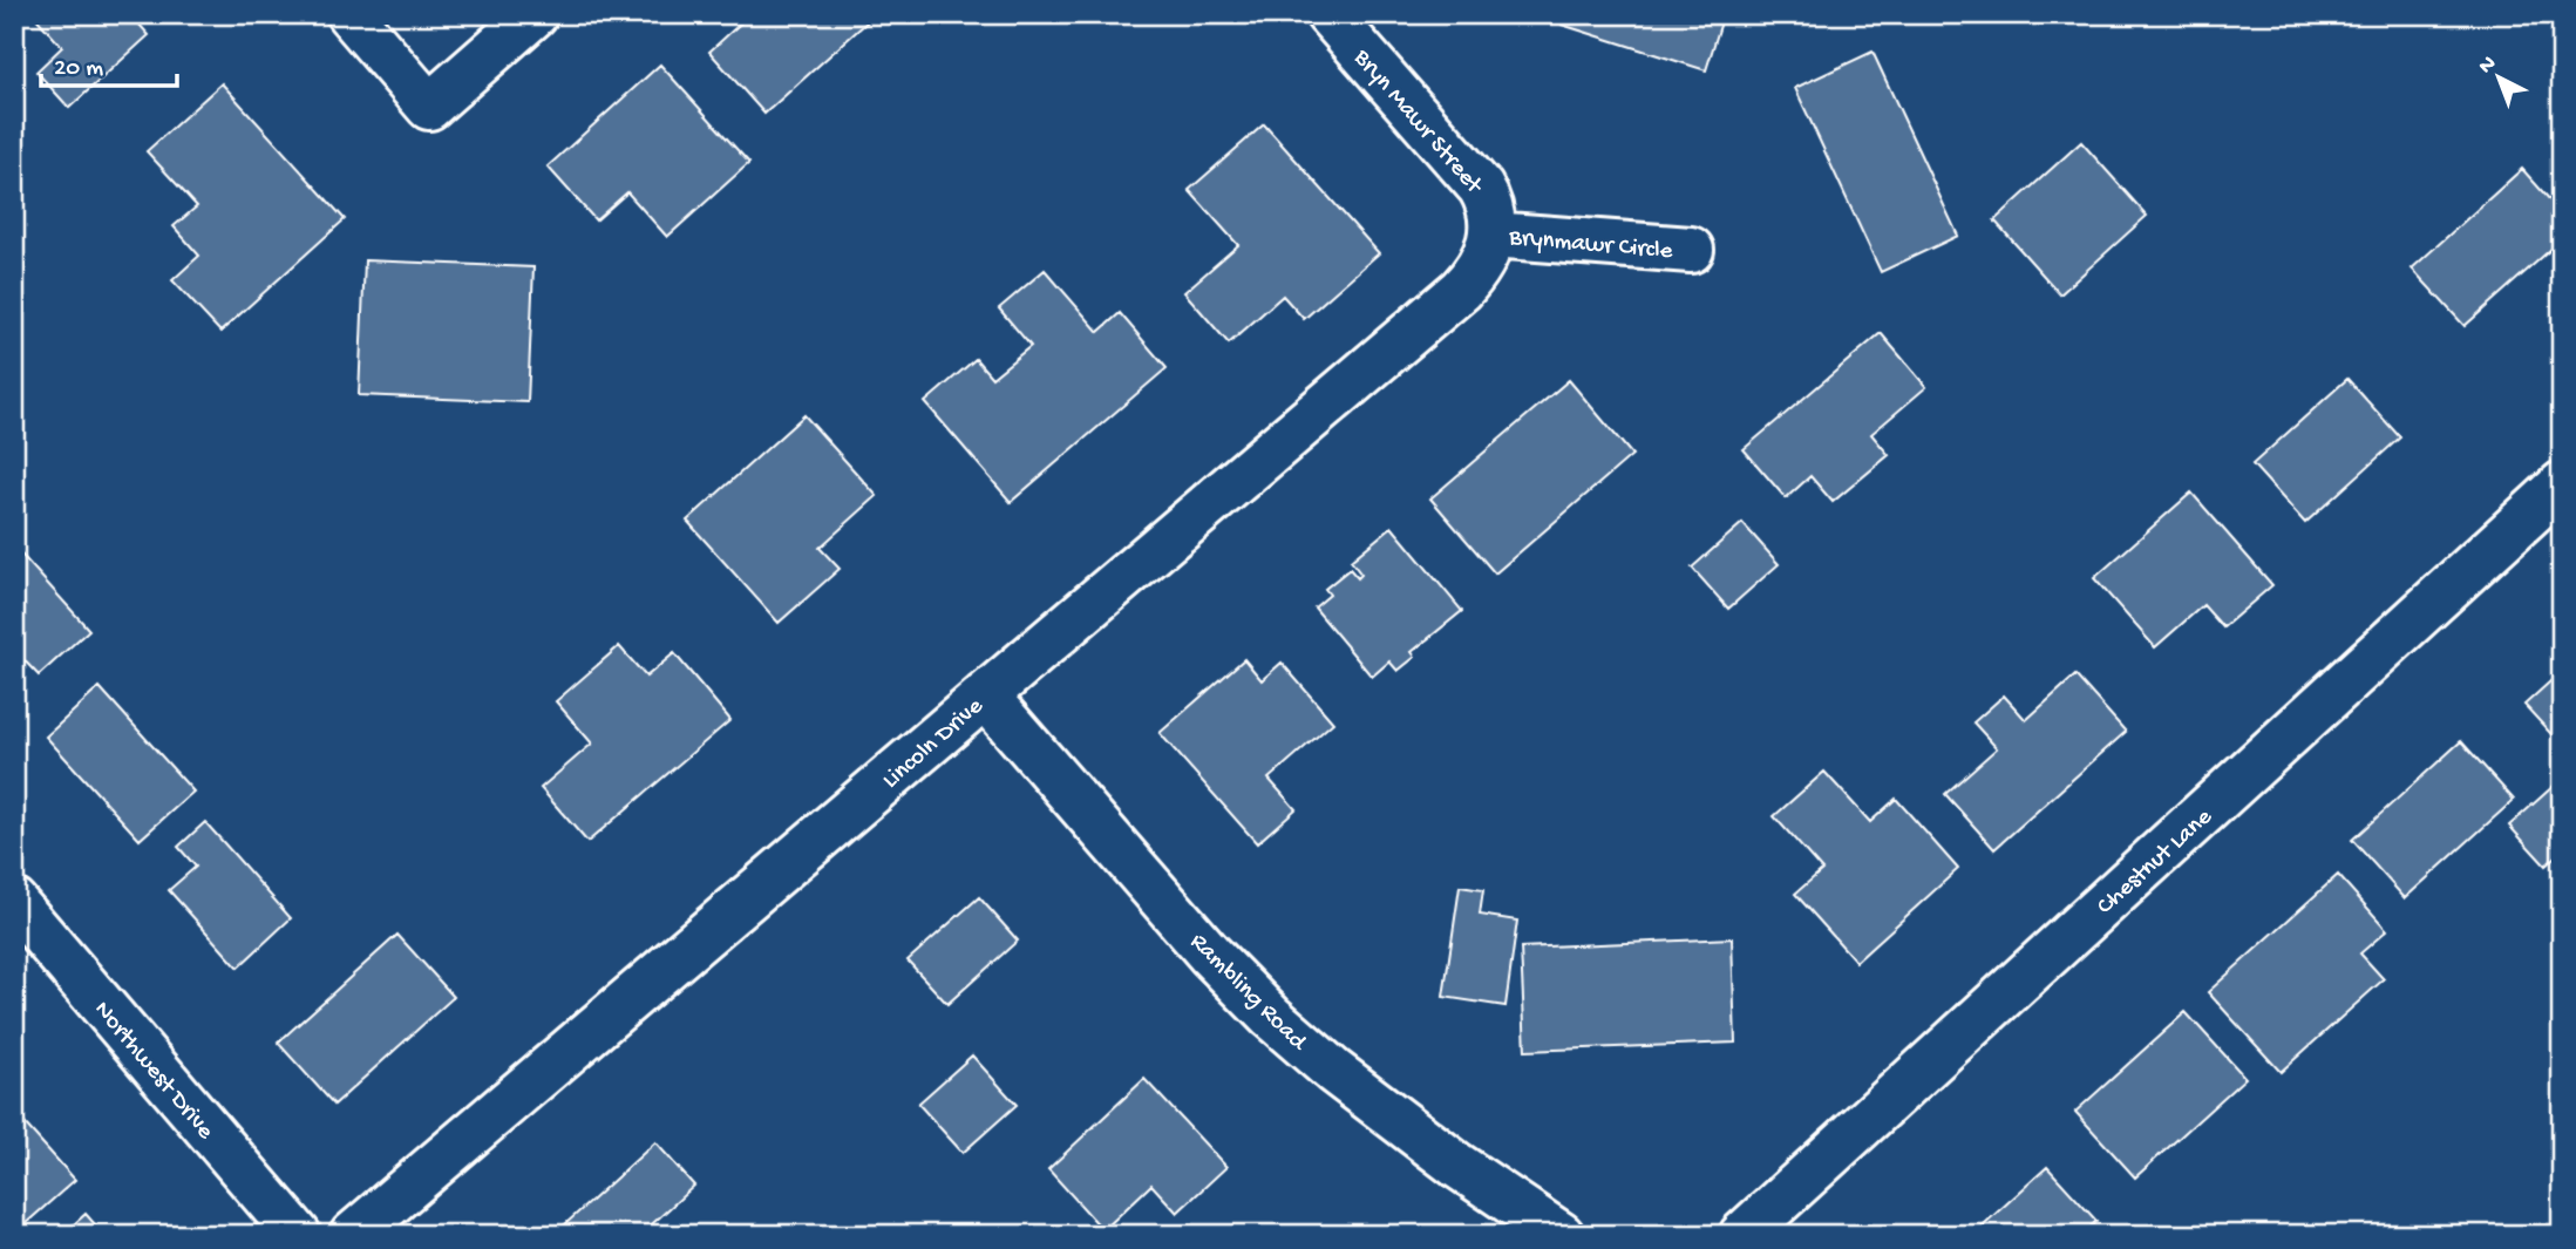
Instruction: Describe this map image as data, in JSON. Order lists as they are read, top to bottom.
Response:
{
  "streets": {
    "street": [
      "Bryn Mawr Street",
      "Brynmawr Circle",
      "Lincoln Drive",
      "Chestnut Lane",
      "Rambling Road",
      "Northwest Drive"
    ]
  },
  "crossings": [
    ["Bryn Mawr Street", "Brynmawr Circle"],
    ["Bryn Mawr Street", "Lincoln Drive"],
    ["Brynmawr Circle", "Lincoln Drive"],
    ["Lincoln Drive", "Rambling Road"]
  ],
  "scale_bar": "20 m",
  "north": "top left"
}
